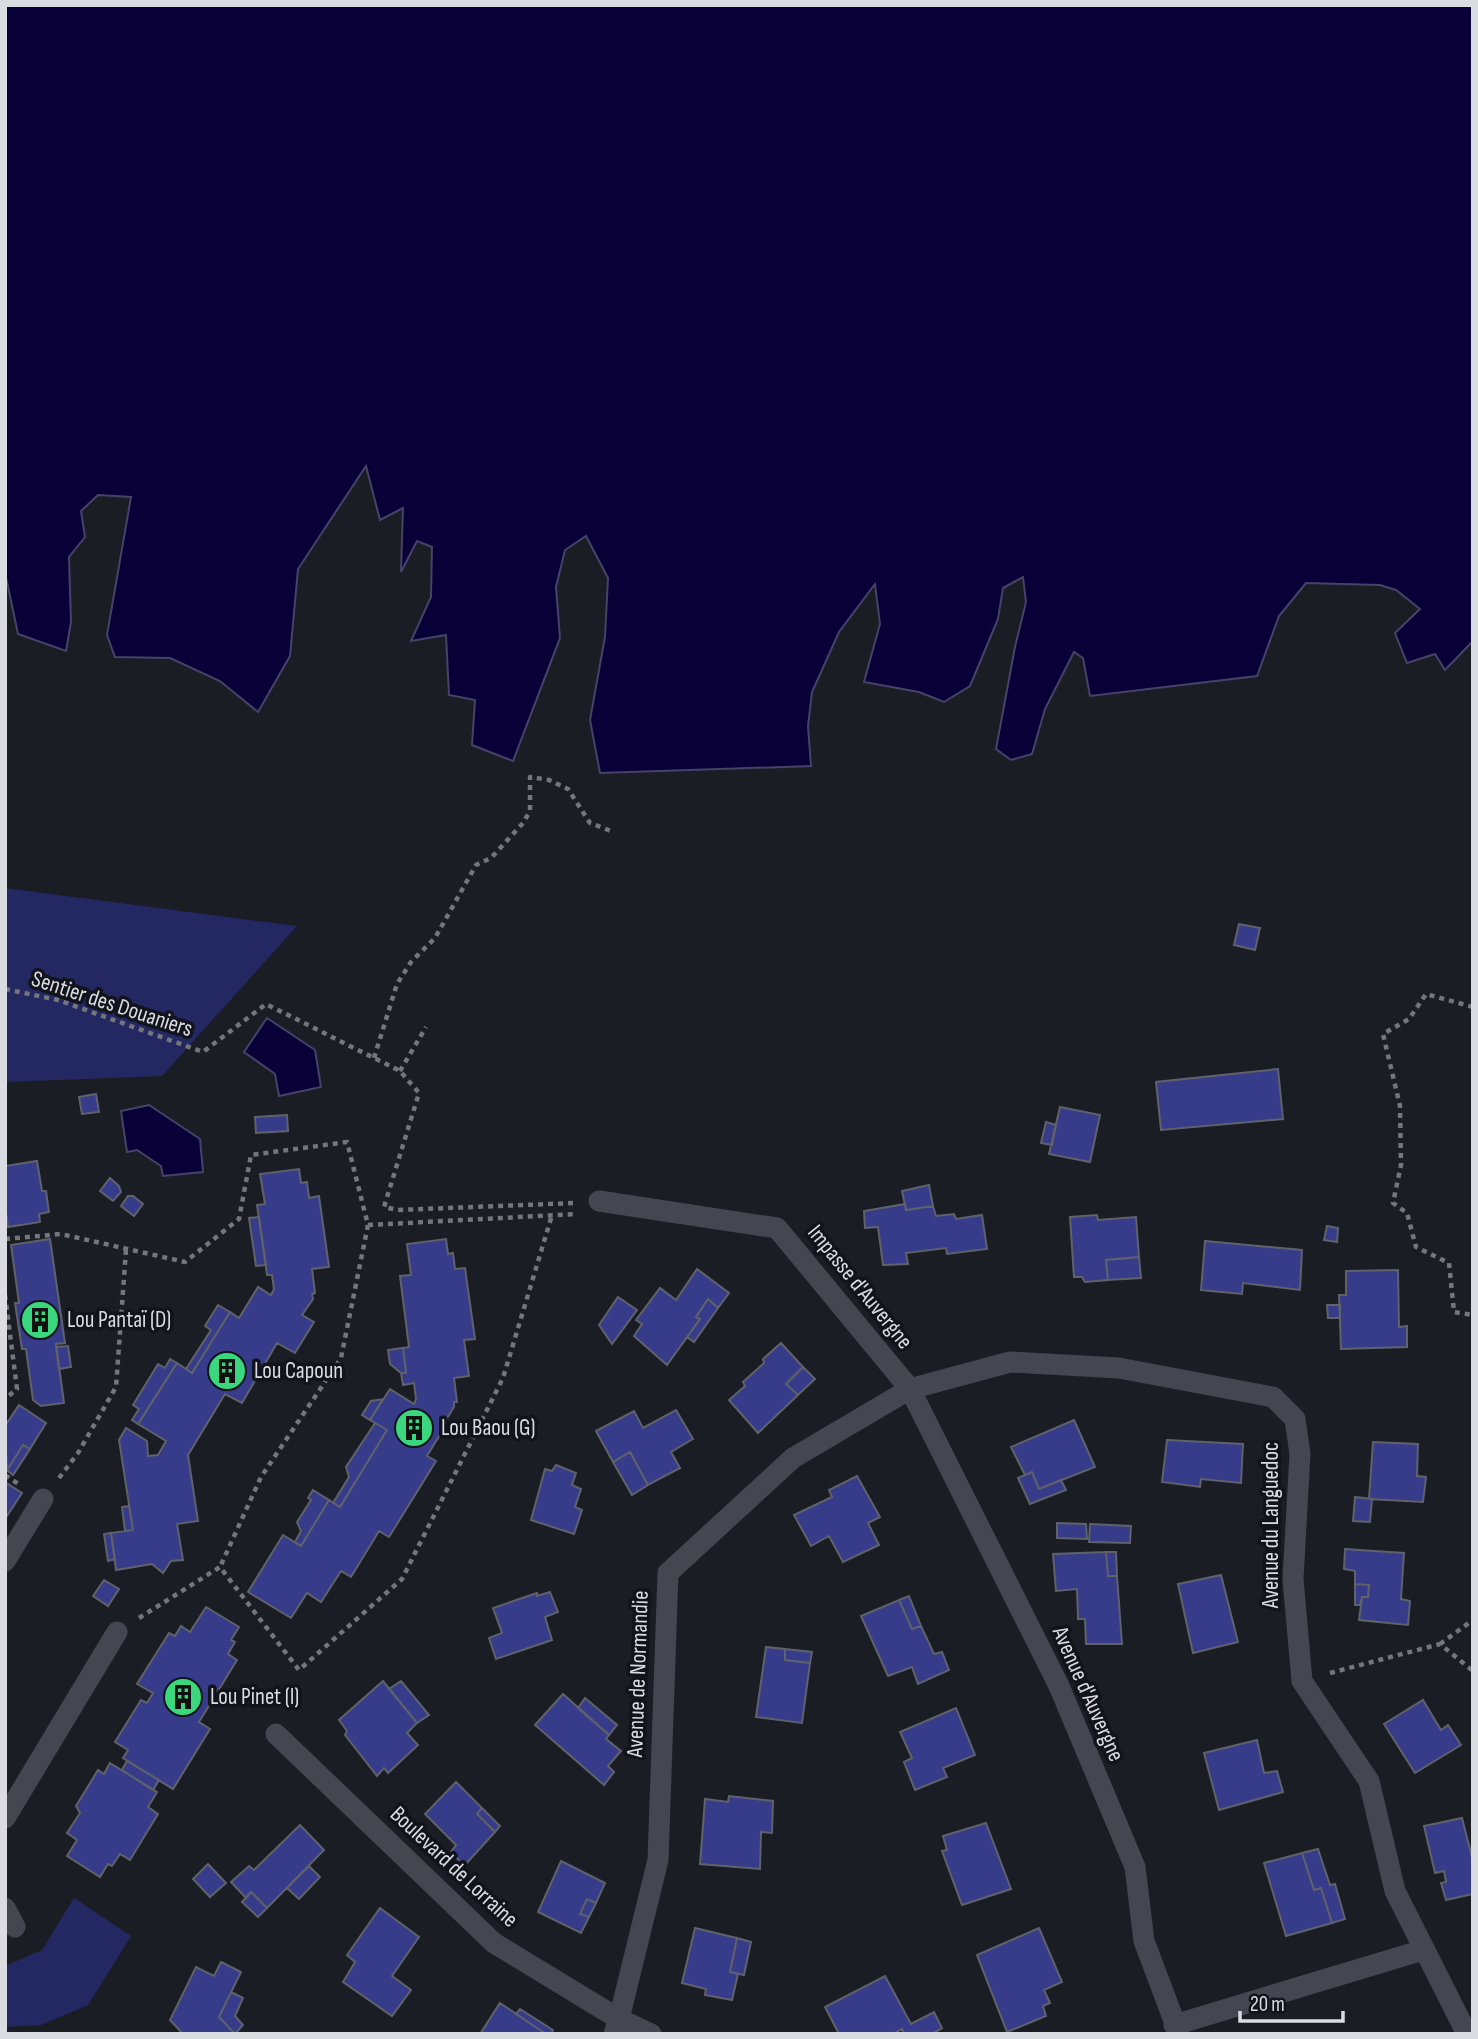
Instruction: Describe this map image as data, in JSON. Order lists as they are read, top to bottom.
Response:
{
  "streets": {
    "street": [
      "Impasse d'Auvergne",
      "Avenue du Languedoc",
      "Avenue de Normandie",
      "Avenue d'Auvergne",
      "Boulevard de Lorraine"
    ],
    "path": ["Sentier des Douaniers"]
  },
  "crossings": [
    ["Sentier des Douaniers", "Impasse d'Auvergne"],
    ["Impasse d'Auvergne", "Avenue du Languedoc"],
    ["Impasse d'Auvergne", "Avenue de Normandie"],
    ["Impasse d'Auvergne", "Avenue d'Auvergne"],
    ["Avenue du Languedoc", "Avenue de Normandie"],
    ["Avenue du Languedoc", "Avenue d'Auvergne"],
    ["Avenue de Normandie", "Avenue d'Auvergne"],
    ["Avenue de Normandie", "Boulevard de Lorraine"]
  ],
  "places": {
    "building": [
      "Lou Pantaï (D)",
      "Lou Capoun",
      "Lou Baou (G)",
      "Lou Pinet (I)"
    ]
  },
  "scale_bar": "20 m"
}
